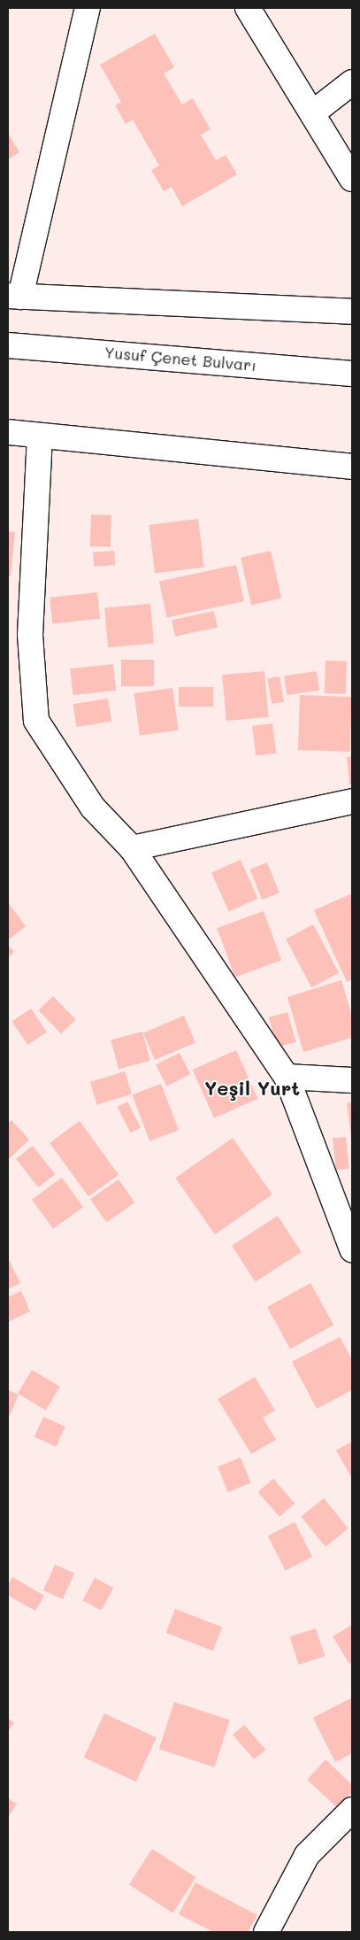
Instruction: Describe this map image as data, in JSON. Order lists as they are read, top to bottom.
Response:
{
  "streets": {
    "main road": ["Yusuf Çenet Bulvarı"]
  },
  "districts": ["Yeşil Yurt"]
}
